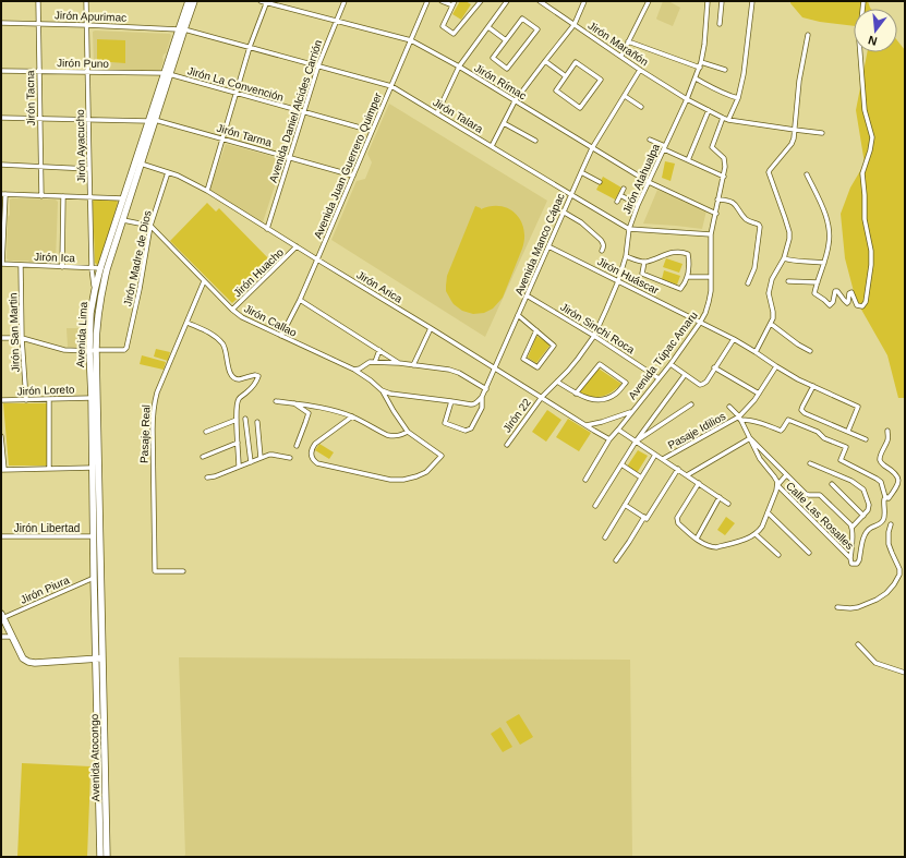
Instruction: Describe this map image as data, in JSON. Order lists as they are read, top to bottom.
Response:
{
  "streets": {
    "main road": ["Avenida Lima", "Avenida Atocongo"],
    "street": [
      "Jirón Apurimac",
      "Jirón Marañón",
      "Jirón Puno",
      "Jirón Rímac",
      "Jirón La Convención",
      "Jirón Tacna",
      "Avenida Daniel Alcides Carrión",
      "Jirón Talara",
      "Jirón Tarma",
      "Jirón Ayacucho",
      "Avenida Juan Guerrero Quimper",
      "Jirón Atahualpa",
      "Avenida Manco Cápac",
      "Jirón Ica",
      "Jirón Madre de Dios",
      "Jirón Huacho",
      "Jirón Huáscar",
      "Jirón Arica",
      "Jirón Callao",
      "Jirón Sinchi Roca",
      "Jirón San Martin",
      "Avenida Túpac Amaru",
      "Jirón Loreto",
      "Jirón 22",
      "Pasaje Idilios",
      "Pasaje Real",
      "Calle Las Rosalles",
      "Jirón Libertad",
      "Jirón Piura"
    ]
  },
  "crossings": [
    ["Jirón Apurimac", "Jirón Tacna"],
    ["Jirón Apurimac", "Jirón Talara"],
    ["Jirón Apurimac", "Jirón Ayacucho"],
    ["Jirón Apurimac", "Avenida Lima"],
    ["Jirón Marañón", "Jirón Atahualpa"],
    ["Jirón Marañón", "Avenida Manco Cápac"],
    ["Jirón Puno", "Jirón La Convención"],
    ["Jirón Puno", "Jirón Tacna"],
    ["Jirón Puno", "Jirón Ayacucho"],
    ["Jirón Puno", "Avenida Lima"],
    ["Jirón Rímac", "Avenida Daniel Alcides Carrión"],
    ["Jirón Rímac", "Avenida Juan Guerrero Quimper"],
    ["Jirón Rímac", "Jirón Atahualpa"],
    ["Jirón Rímac", "Avenida Manco Cápac"],
    ["Jirón Rímac", "Avenida Túpac Amaru"],
    ["Jirón La Convención", "Avenida Daniel Alcides Carrión"],
    ["Jirón La Convención", "Avenida Juan Guerrero Quimper"],
    ["Jirón La Convención", "Avenida Lima"],
    ["Jirón Tacna", "Jirón Tarma"],
    ["Avenida Daniel Alcides Carrión", "Jirón Talara"],
    ["Avenida Daniel Alcides Carrión", "Jirón Tarma"],
    ["Avenida Daniel Alcides Carrión", "Jirón Arica"],
    ["Jirón Talara", "Avenida Juan Guerrero Quimper"],
    ["Jirón Talara", "Jirón Atahualpa"],
    ["Jirón Talara", "Avenida Manco Cápac"],
    ["Jirón Talara", "Avenida Lima"],
    ["Jirón Talara", "Avenida Túpac Amaru"],
    ["Jirón Tarma", "Jirón Ayacucho"],
    ["Jirón Tarma", "Avenida Juan Guerrero Quimper"],
    ["Jirón Tarma", "Avenida Lima"],
    ["Jirón Ayacucho", "Jirón Ica"],
    ["Jirón Ayacucho", "Avenida Lima"],
    ["Avenida Juan Guerrero Quimper", "Jirón Arica"],
    ["Avenida Juan Guerrero Quimper", "Jirón Callao"],
    ["Jirón Atahualpa", "Jirón Huáscar"],
    ["Jirón Atahualpa", "Jirón Arica"],
    ["Jirón Atahualpa", "Jirón Sinchi Roca"],
    ["Jirón Atahualpa", "Jirón 22"],
    ["Avenida Manco Cápac", "Jirón Huáscar"],
    ["Avenida Manco Cápac", "Jirón Arica"],
    ["Avenida Manco Cápac", "Jirón Sinchi Roca"],
    ["Jirón Ica", "Jirón San Martin"],
    ["Jirón Ica", "Avenida Lima"],
    ["Jirón Madre de Dios", "Jirón Arica"],
    ["Jirón Madre de Dios", "Jirón Callao"],
    ["Jirón Madre de Dios", "Avenida Lima"],
    ["Jirón Huacho", "Jirón Arica"],
    ["Jirón Huacho", "Jirón Callao"],
    ["Jirón Huáscar", "Avenida Túpac Amaru"],
    ["Jirón Arica", "Avenida Lima"],
    ["Jirón Arica", "Avenida Túpac Amaru"],
    ["Jirón Arica", "Jirón 22"],
    ["Jirón Callao", "Pasaje Real"],
    ["Jirón Sinchi Roca", "Avenida Túpac Amaru"],
    ["Jirón San Martin", "Jirón Loreto"],
    ["Avenida Lima", "Jirón Loreto"],
    ["Avenida Lima", "Jirón Libertad"],
    ["Avenida Lima", "Jirón Piura"],
    ["Avenida Lima", "Avenida Atocongo"]
  ],
  "north": "bottom"
}
